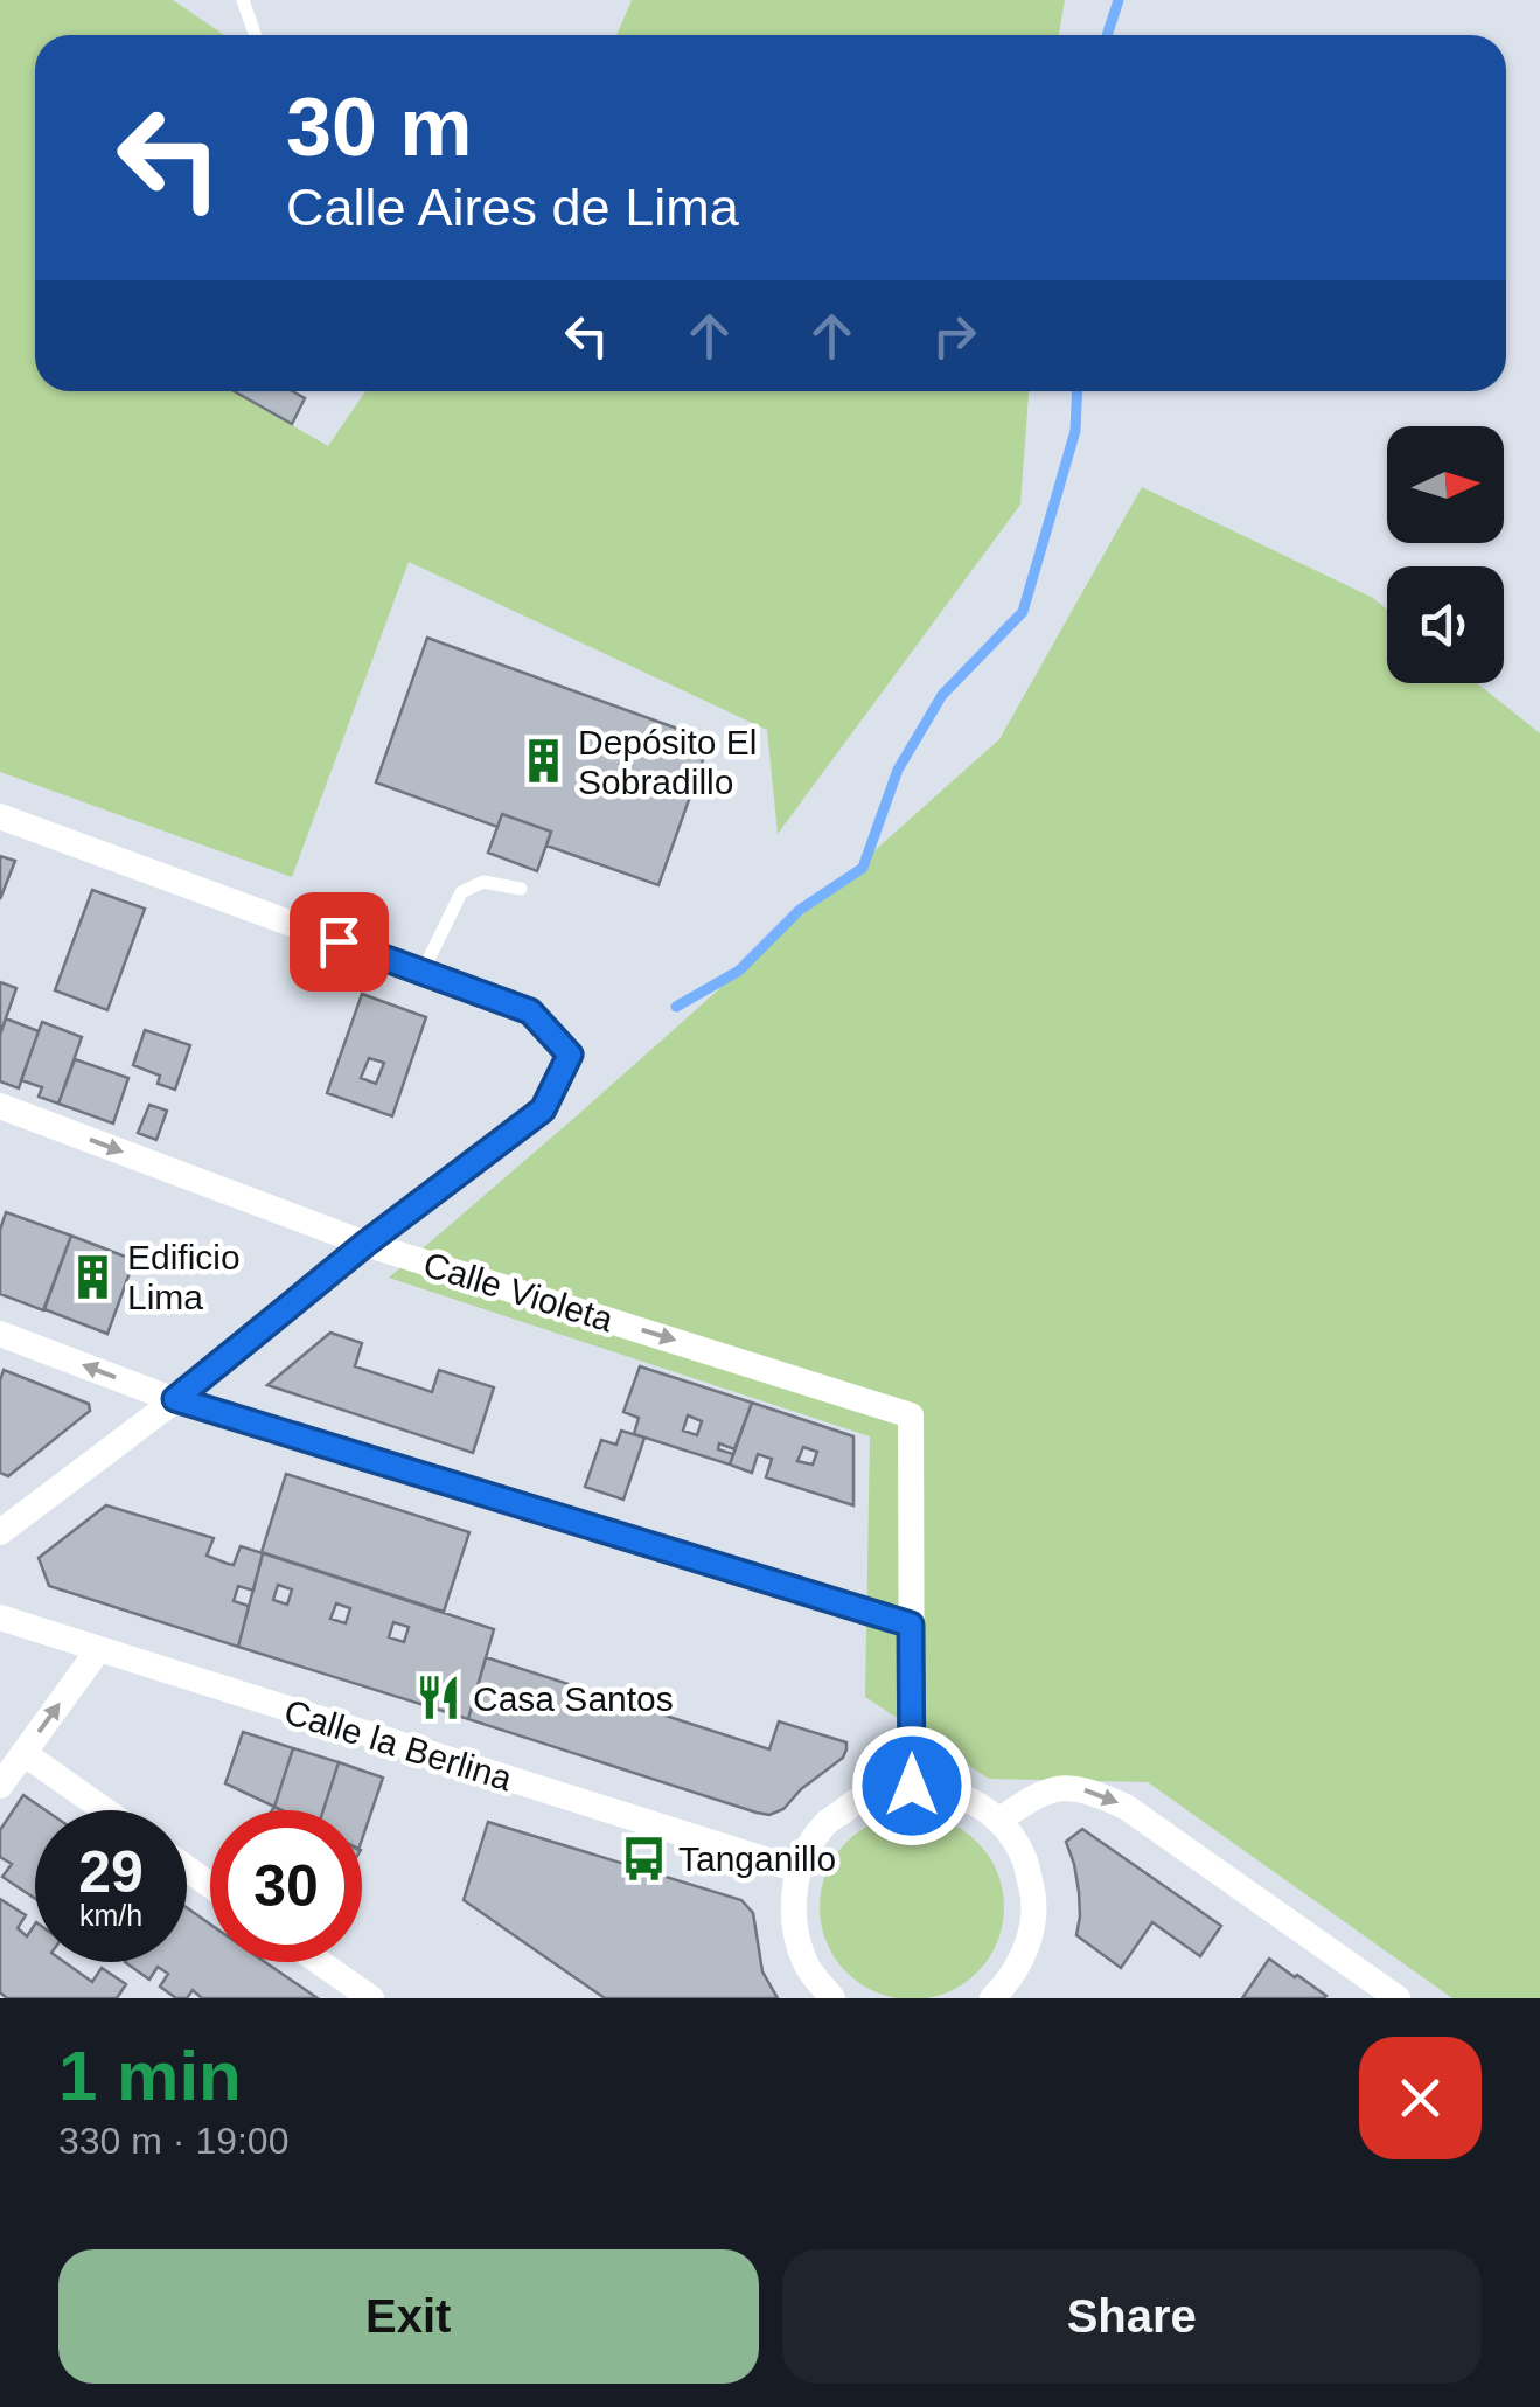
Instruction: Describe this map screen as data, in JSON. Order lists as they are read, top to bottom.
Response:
{
  "streets": {
    "street": ["Calle Violeta", "Calle la Berlina"]
  },
  "places": {
    "building": ["Depósito El Sobradillo", "Edificio Lima"],
    "restaurant": ["Casa Santos"],
    "bus stop": ["Tanganillo"]
  },
  "north": "right",
  "page": {
    "turn": ["30 m", "Calle Aires de Lima"],
    "speed": "29 km/h",
    "limit": "30",
    "heading": ["1 min", "330 m · 19:00"],
    "buttons": ["Exit", "Share"]
  }
}
